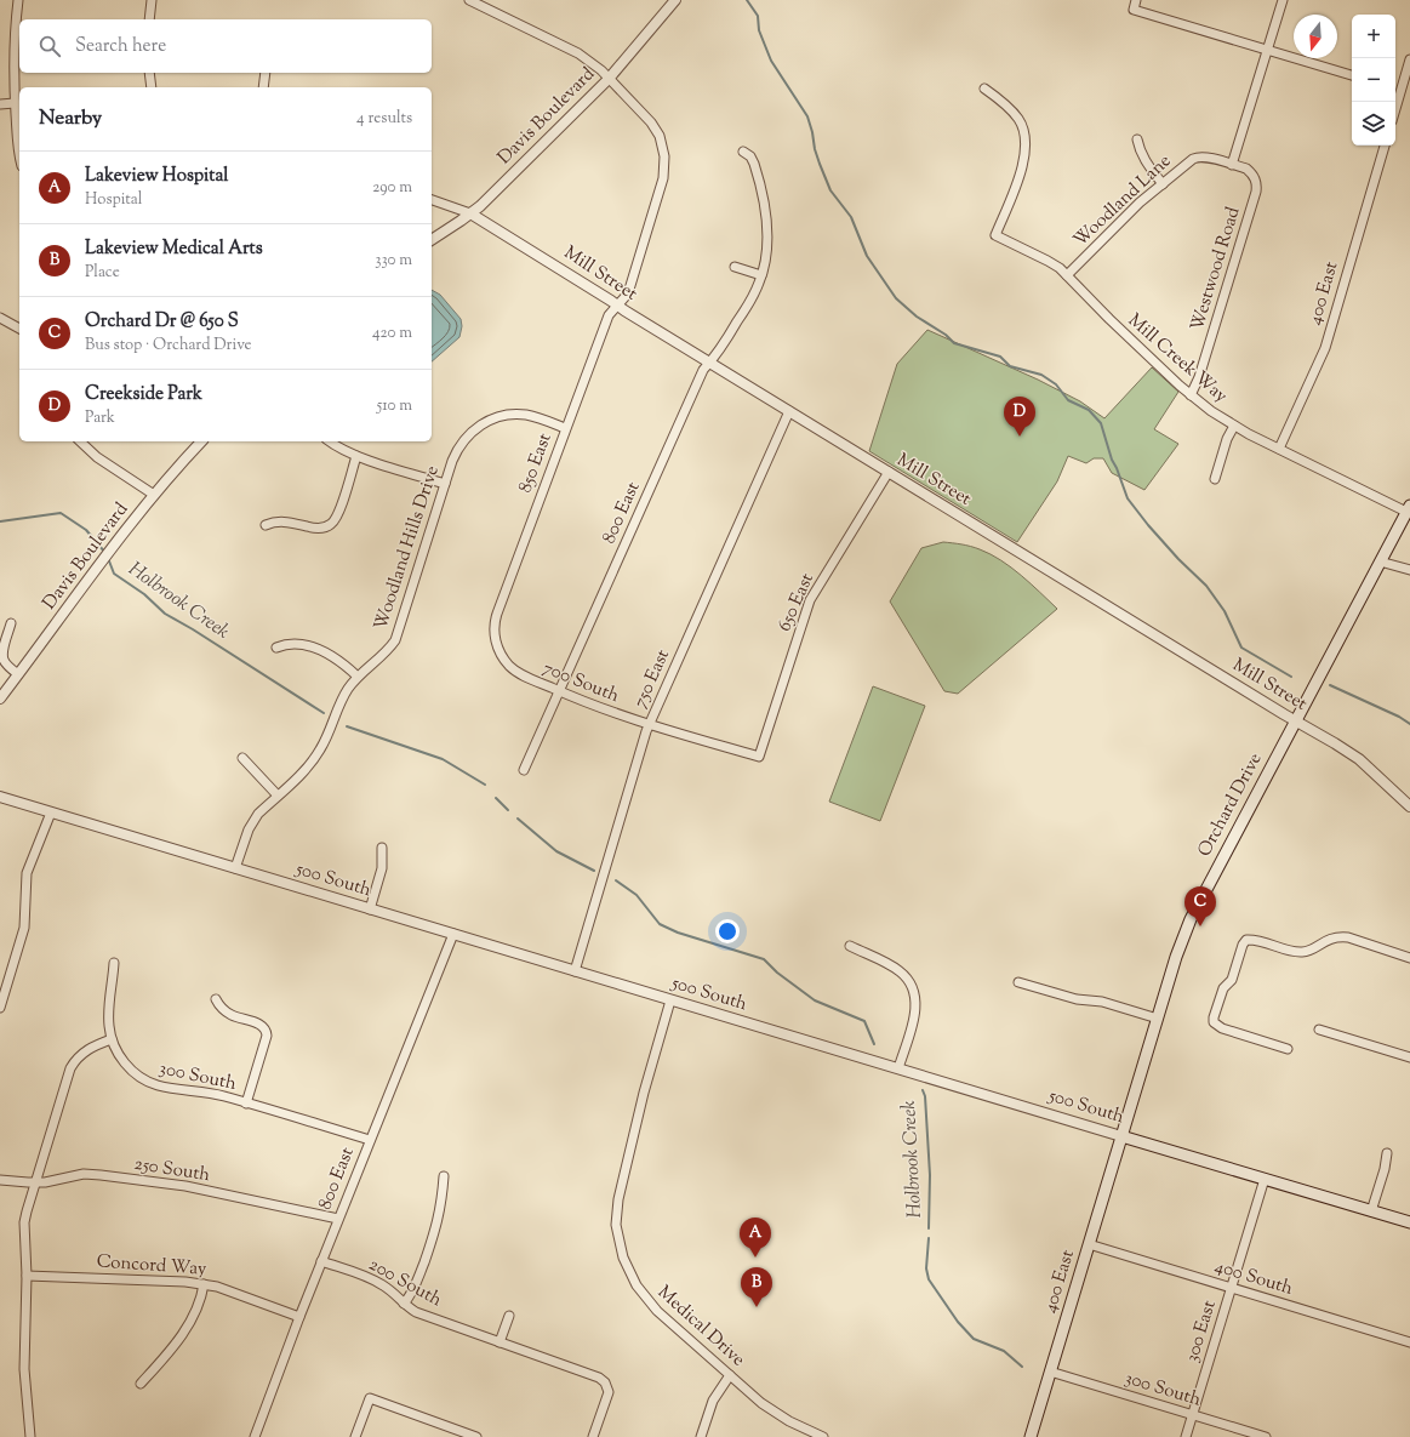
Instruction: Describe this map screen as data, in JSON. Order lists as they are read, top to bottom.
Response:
{
  "streets": {
    "main road": ["400 East", "Orchard Drive", "500 South"],
    "street": [
      "Davis Boulevard",
      "Woodland Lane",
      "Westwood Road",
      "Mill Street",
      "Mill Creek Way",
      "850 East",
      "800 East",
      "Woodland Hills Drive",
      "650 East",
      "750 East",
      "700 South",
      "300 South",
      "250 South",
      "Concord Way",
      "400 South",
      "200 South",
      "Medical Drive",
      "300 East"
    ]
  },
  "crossings": [
    ["Davis Boulevard", "Mill Street"],
    ["Davis Boulevard", "850 East"],
    ["Woodland Lane", "Westwood Road"],
    ["Woodland Lane", "Mill Creek Way"],
    ["Westwood Road", "Mill Creek Way"],
    ["Mill Street", "850 East"],
    ["Mill Street", "800 East"],
    ["Mill Street", "650 East"],
    ["Mill Street", "750 East"],
    ["Mill Street", "Orchard Drive"],
    ["400 East", "Mill Creek Way"],
    ["400 East", "Orchard Drive"],
    ["400 East", "500 South"],
    ["400 East", "300 South"],
    ["400 East", "400 South"],
    ["Mill Creek Way", "Orchard Drive"],
    ["850 East", "Woodland Hills Drive"],
    ["850 East", "700 South"],
    ["800 East", "700 South"],
    ["800 East", "500 South"],
    ["800 East", "300 South"],
    ["800 East", "250 South"],
    ["800 East", "Concord Way"],
    ["800 East", "200 South"],
    ["Woodland Hills Drive", "500 South"],
    ["650 East", "700 South"],
    ["750 East", "700 South"],
    ["750 East", "500 South"],
    ["Orchard Drive", "500 South"],
    ["500 South", "Medical Drive"],
    ["500 South", "300 East"],
    ["300 South", "300 East"],
    ["400 South", "300 East"]
  ],
  "water": ["Holbrook Creek"],
  "north": "bottom",
  "page": {
    "map_buttons": ["+", "−"],
    "search": "Search here",
    "heading": ["Nearby", "4 results"],
    "list": [
      {
        "mark": "A",
        "name": "Lakeview Hospital",
        "note": "Hospital",
        "value": "290 m"
      },
      {
        "mark": "B",
        "name": "Lakeview Medical Arts",
        "note": "Place",
        "value": "330 m"
      },
      {
        "mark": "C",
        "name": "Orchard Dr @ 650 S",
        "note": "Bus stop · Orchard Drive",
        "value": "420 m"
      },
      {
        "mark": "D",
        "name": "Creekside Park",
        "note": "Park",
        "value": "510 m"
      }
    ],
    "pins": [
      "D",
      "C",
      "A",
      "B"
    ]
  }
}
